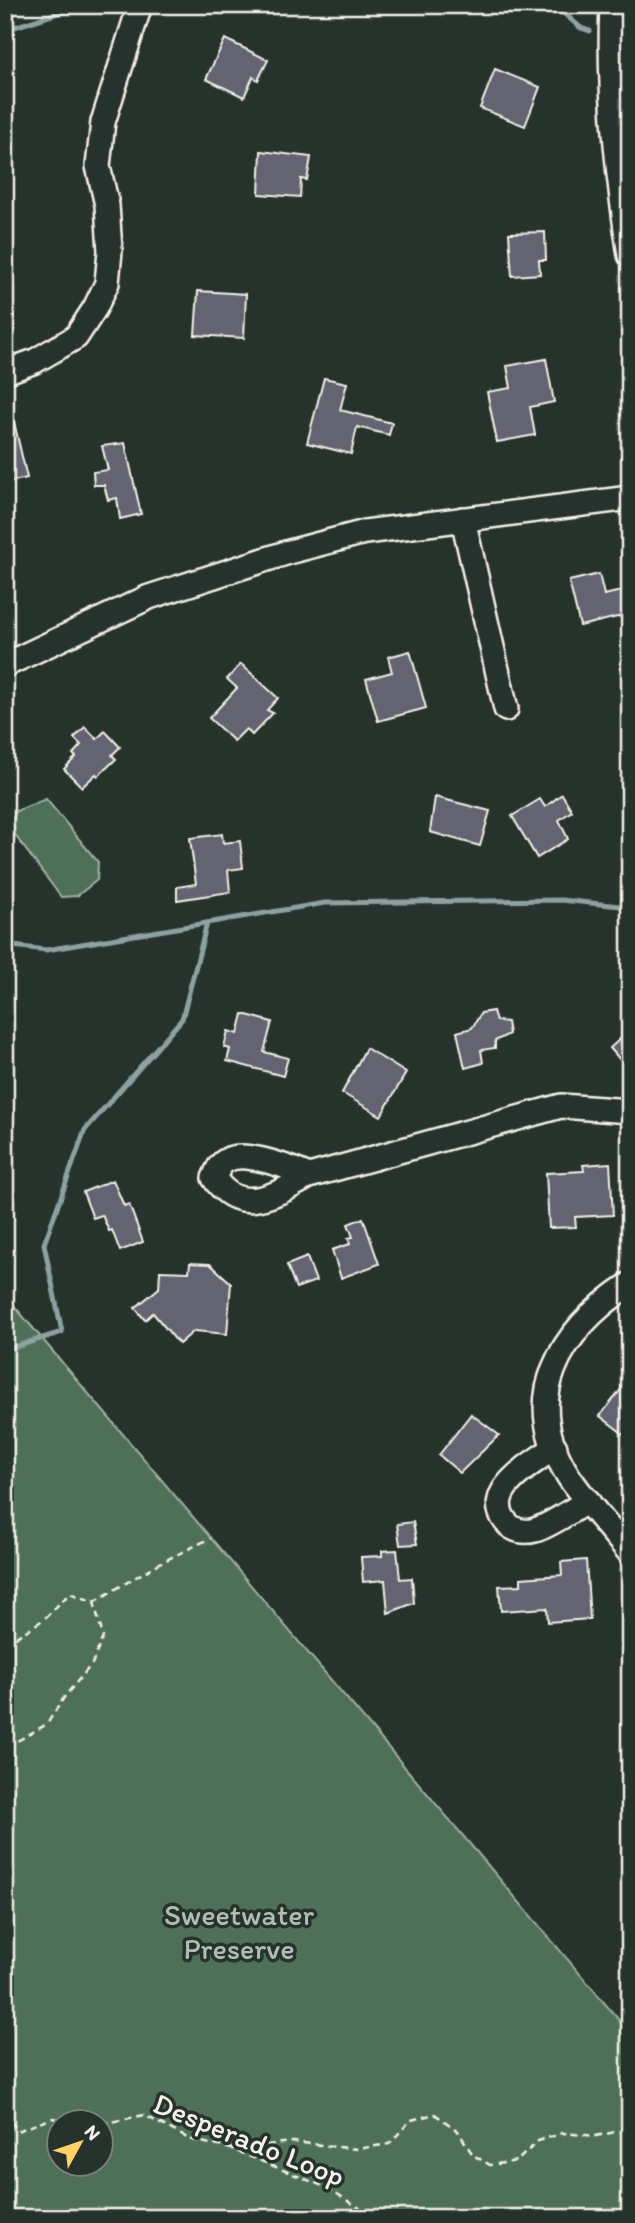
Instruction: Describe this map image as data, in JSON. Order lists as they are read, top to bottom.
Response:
{
  "streets": {
    "path": ["Desperado Loop"]
  },
  "parks": ["Sweetwater Preserve"],
  "north": "top right"
}
